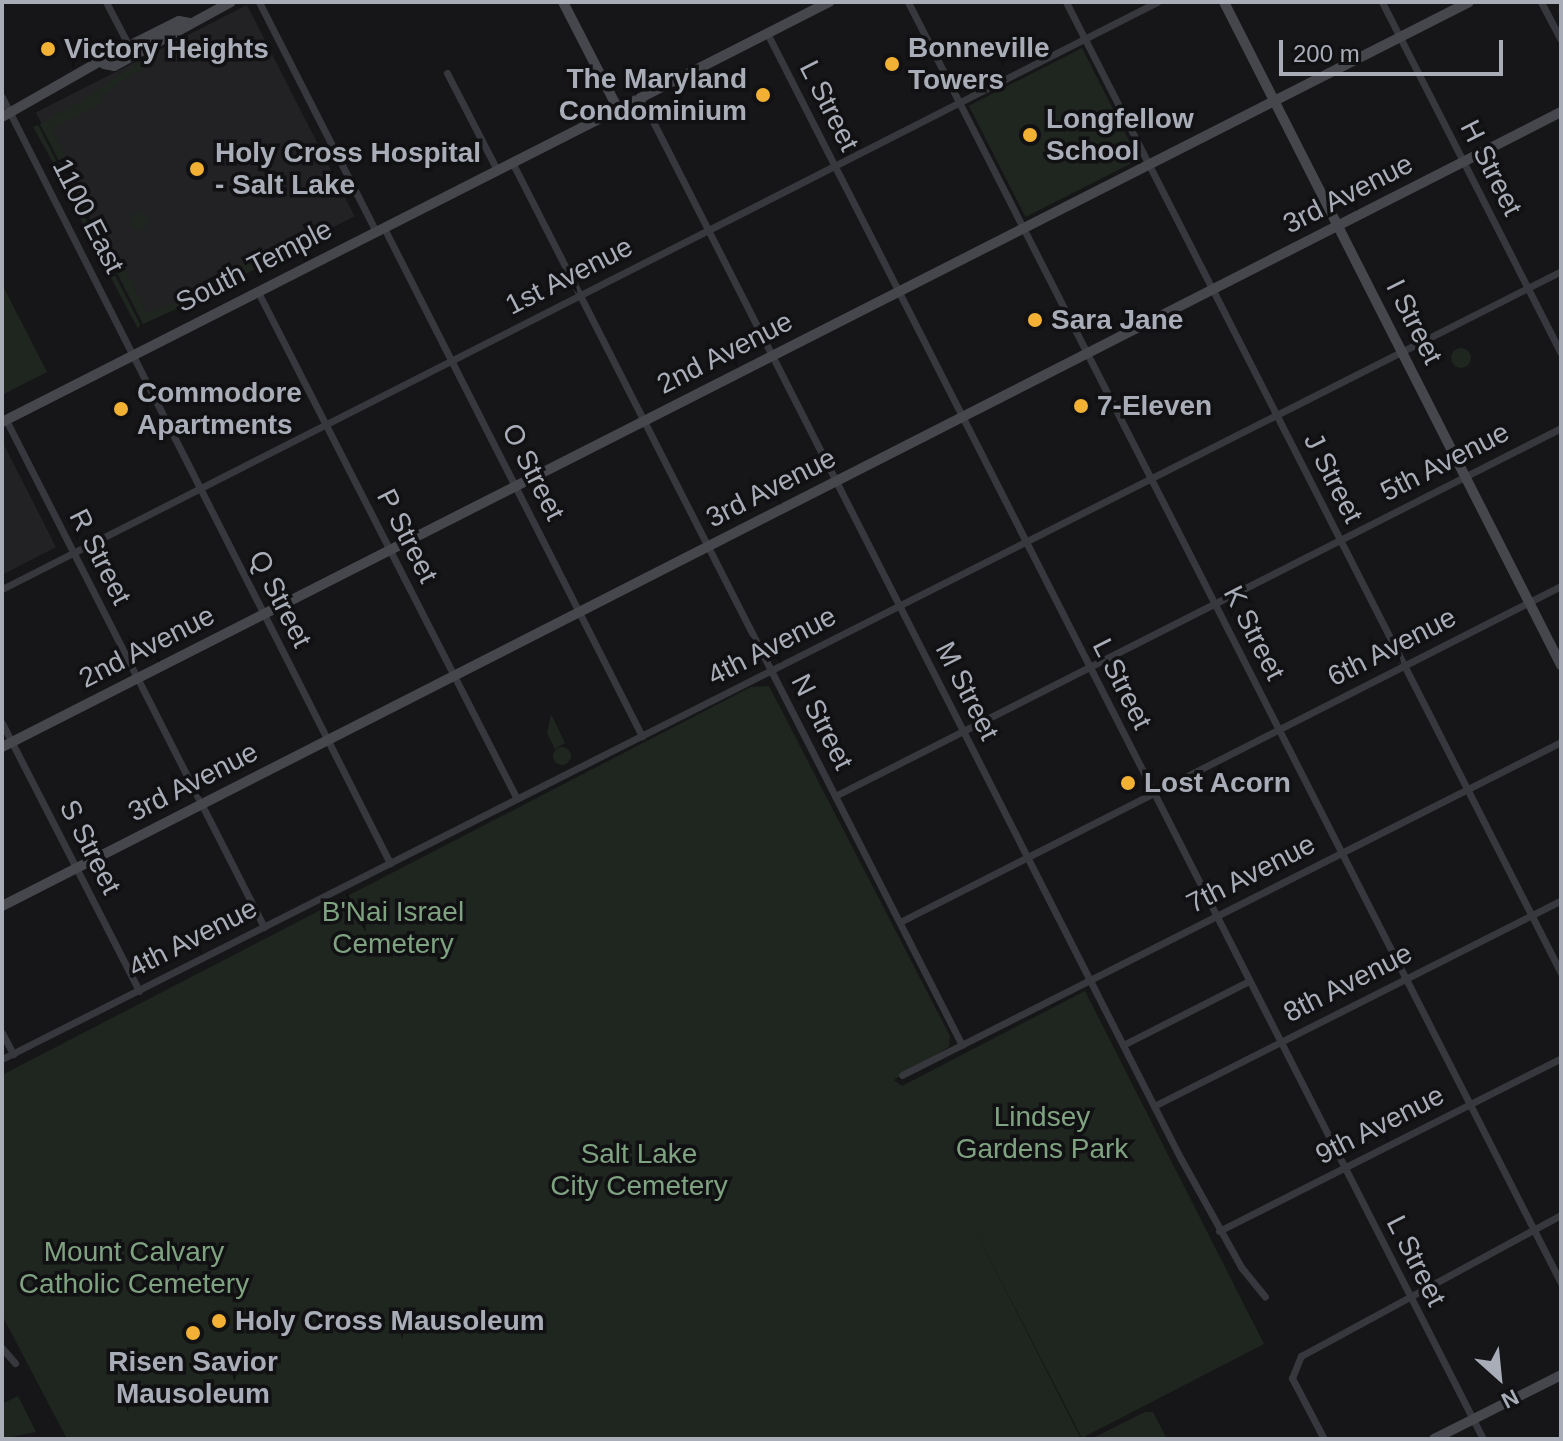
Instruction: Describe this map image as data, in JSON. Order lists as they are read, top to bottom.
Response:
{
  "streets": {
    "street": [
      "L Street",
      "H Street",
      "3rd Avenue",
      "1100 East",
      "South Temple",
      "1st Avenue",
      "I Street",
      "2nd Avenue",
      "5th Avenue",
      "O Street",
      "J Street",
      "P Street",
      "R Street",
      "Q Street",
      "K Street",
      "4th Avenue",
      "6th Avenue",
      "M Street",
      "N Street",
      "S Street",
      "7th Avenue",
      "8th Avenue",
      "9th Avenue"
    ]
  },
  "crossings": [
    ["L Street", "3rd Avenue"],
    ["L Street", "South Temple"],
    ["L Street", "1st Avenue"],
    ["L Street", "2nd Avenue"],
    ["L Street", "5th Avenue"],
    ["L Street", "4th Avenue"],
    ["L Street", "6th Avenue"],
    ["L Street", "7th Avenue"],
    ["L Street", "8th Avenue"],
    ["L Street", "9th Avenue"],
    ["H Street", "3rd Avenue"],
    ["H Street", "2nd Avenue"],
    ["H Street", "4th Avenue"],
    ["3rd Avenue", "I Street"],
    ["3rd Avenue", "O Street"],
    ["3rd Avenue", "J Street"],
    ["3rd Avenue", "P Street"],
    ["3rd Avenue", "R Street"],
    ["3rd Avenue", "Q Street"],
    ["3rd Avenue", "K Street"],
    ["3rd Avenue", "M Street"],
    ["3rd Avenue", "N Street"],
    ["3rd Avenue", "S Street"],
    ["1100 East", "South Temple"],
    ["1100 East", "Q Street"],
    ["South Temple", "O Street"],
    ["South Temple", "P Street"],
    ["South Temple", "R Street"],
    ["South Temple", "Q Street"],
    ["South Temple", "M Street"],
    ["South Temple", "N Street"],
    ["1st Avenue", "O Street"],
    ["1st Avenue", "J Street"],
    ["1st Avenue", "P Street"],
    ["1st Avenue", "R Street"],
    ["1st Avenue", "Q Street"],
    ["1st Avenue", "K Street"],
    ["1st Avenue", "M Street"],
    ["1st Avenue", "N Street"],
    ["I Street", "2nd Avenue"],
    ["I Street", "5th Avenue"],
    ["I Street", "4th Avenue"],
    ["I Street", "6th Avenue"],
    ["2nd Avenue", "O Street"],
    ["2nd Avenue", "J Street"],
    ["2nd Avenue", "P Street"],
    ["2nd Avenue", "R Street"],
    ["2nd Avenue", "Q Street"],
    ["2nd Avenue", "K Street"],
    ["2nd Avenue", "M Street"],
    ["2nd Avenue", "N Street"],
    ["2nd Avenue", "S Street"],
    ["5th Avenue", "J Street"],
    ["5th Avenue", "K Street"],
    ["5th Avenue", "M Street"],
    ["5th Avenue", "N Street"],
    ["O Street", "4th Avenue"],
    ["J Street", "4th Avenue"],
    ["J Street", "6th Avenue"],
    ["J Street", "7th Avenue"],
    ["J Street", "8th Avenue"],
    ["P Street", "4th Avenue"],
    ["R Street", "4th Avenue"],
    ["Q Street", "4th Avenue"],
    ["K Street", "4th Avenue"],
    ["K Street", "6th Avenue"],
    ["K Street", "7th Avenue"],
    ["K Street", "8th Avenue"],
    ["K Street", "9th Avenue"],
    ["4th Avenue", "M Street"],
    ["4th Avenue", "N Street"],
    ["4th Avenue", "S Street"],
    ["6th Avenue", "M Street"],
    ["6th Avenue", "N Street"],
    ["M Street", "7th Avenue"],
    ["M Street", "8th Avenue"],
    ["M Street", "9th Avenue"],
    ["N Street", "7th Avenue"]
  ],
  "parks": [
    "B'Nai Israel Cemetery",
    "Lindsey Gardens Park",
    "Salt Lake City Cemetery",
    "Mount Calvary Catholic Cemetery"
  ],
  "places": [
    "Victory Heights",
    "Bonneville Towers",
    "The Maryland Condominium",
    "Longfellow School",
    "Holy Cross Hospital - Salt Lake",
    "Sara Jane",
    "7-Eleven",
    "Commodore Apartments",
    "Lost Acorn",
    "Holy Cross Mausoleum",
    "Risen Savior Mausoleum"
  ],
  "scale_bar": "200 m",
  "north": "bottom right"
}
